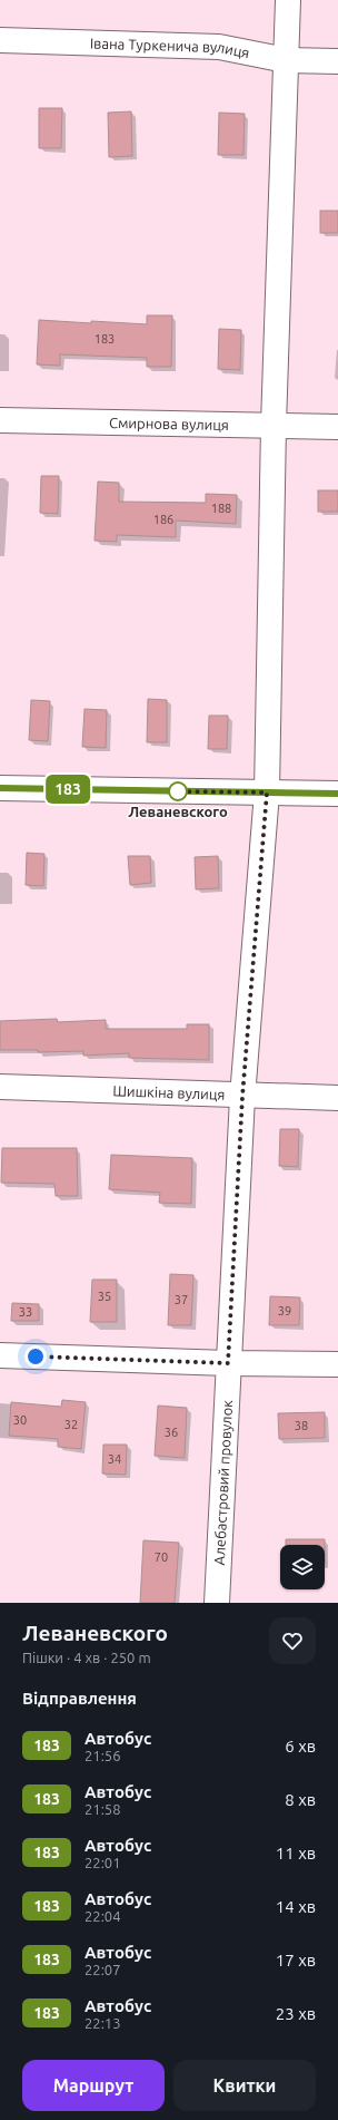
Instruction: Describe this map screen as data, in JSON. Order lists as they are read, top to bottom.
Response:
{
  "streets": {
    "street": [
      "Івана Туркенича вулиця",
      "Смирнова вулиця",
      "Шишкіна вулиця",
      "Алебастровий провулок"
    ]
  },
  "crossings": [
    ["Івана Туркенича вулиця", "Алебастровий провулок"],
    ["Смирнова вулиця", "Алебастровий провулок"],
    ["Шишкіна вулиця", "Алебастровий провулок"]
  ],
  "places": ["Леваневского"],
  "lines": ["bus line 183"],
  "house_numbers": [
    "183",
    "188",
    "186",
    "35",
    "37",
    "39",
    "33",
    "30",
    "32",
    "38",
    "36",
    "34",
    "70"
  ],
  "page": {
    "on_map": "183",
    "heading": [
      ["Леваневского", "Пішки · 4 хв · 250 m"],
      "Відправлення"
    ],
    "list": [
      {
        "mark": "183",
        "name": "Автобус",
        "note": "21:56",
        "value": "6 хв"
      },
      {
        "mark": "183",
        "name": "Автобус",
        "note": "21:58",
        "value": "8 хв"
      },
      {
        "mark": "183",
        "name": "Автобус",
        "note": "22:01",
        "value": "11 хв"
      },
      {
        "mark": "183",
        "name": "Автобус",
        "note": "22:04",
        "value": "14 хв"
      },
      {
        "mark": "183",
        "name": "Автобус",
        "note": "22:07",
        "value": "17 хв"
      },
      {
        "mark": "183",
        "name": "Автобус",
        "note": "22:13",
        "value": "23 хв"
      }
    ],
    "buttons": ["Маршрут", "Квитки"]
  }
}
